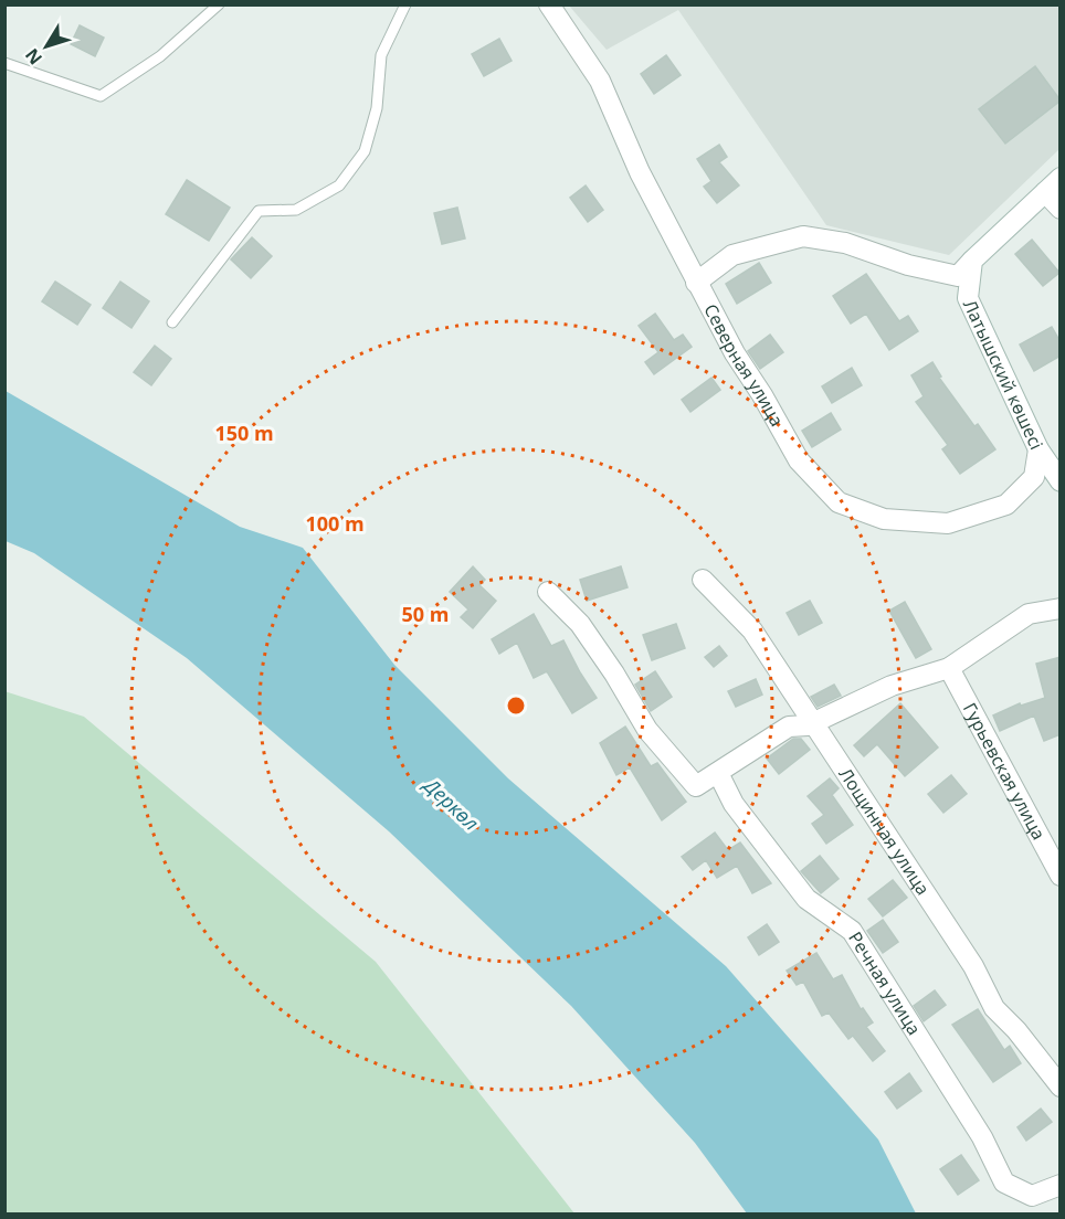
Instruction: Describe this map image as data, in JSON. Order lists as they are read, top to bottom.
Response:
{
  "streets": {
    "street": [
      "Северная улица",
      "Латышский көшесі",
      "Гурьевская улица",
      "Лощинная улица",
      "Речная улица"
    ]
  },
  "crossings": [
    ["Северная улица", "Латышский көшесі"]
  ],
  "water": ["Деркөл"],
  "north": "bottom left",
  "rings": ["150 m", "100 m", "50 m"]
}
